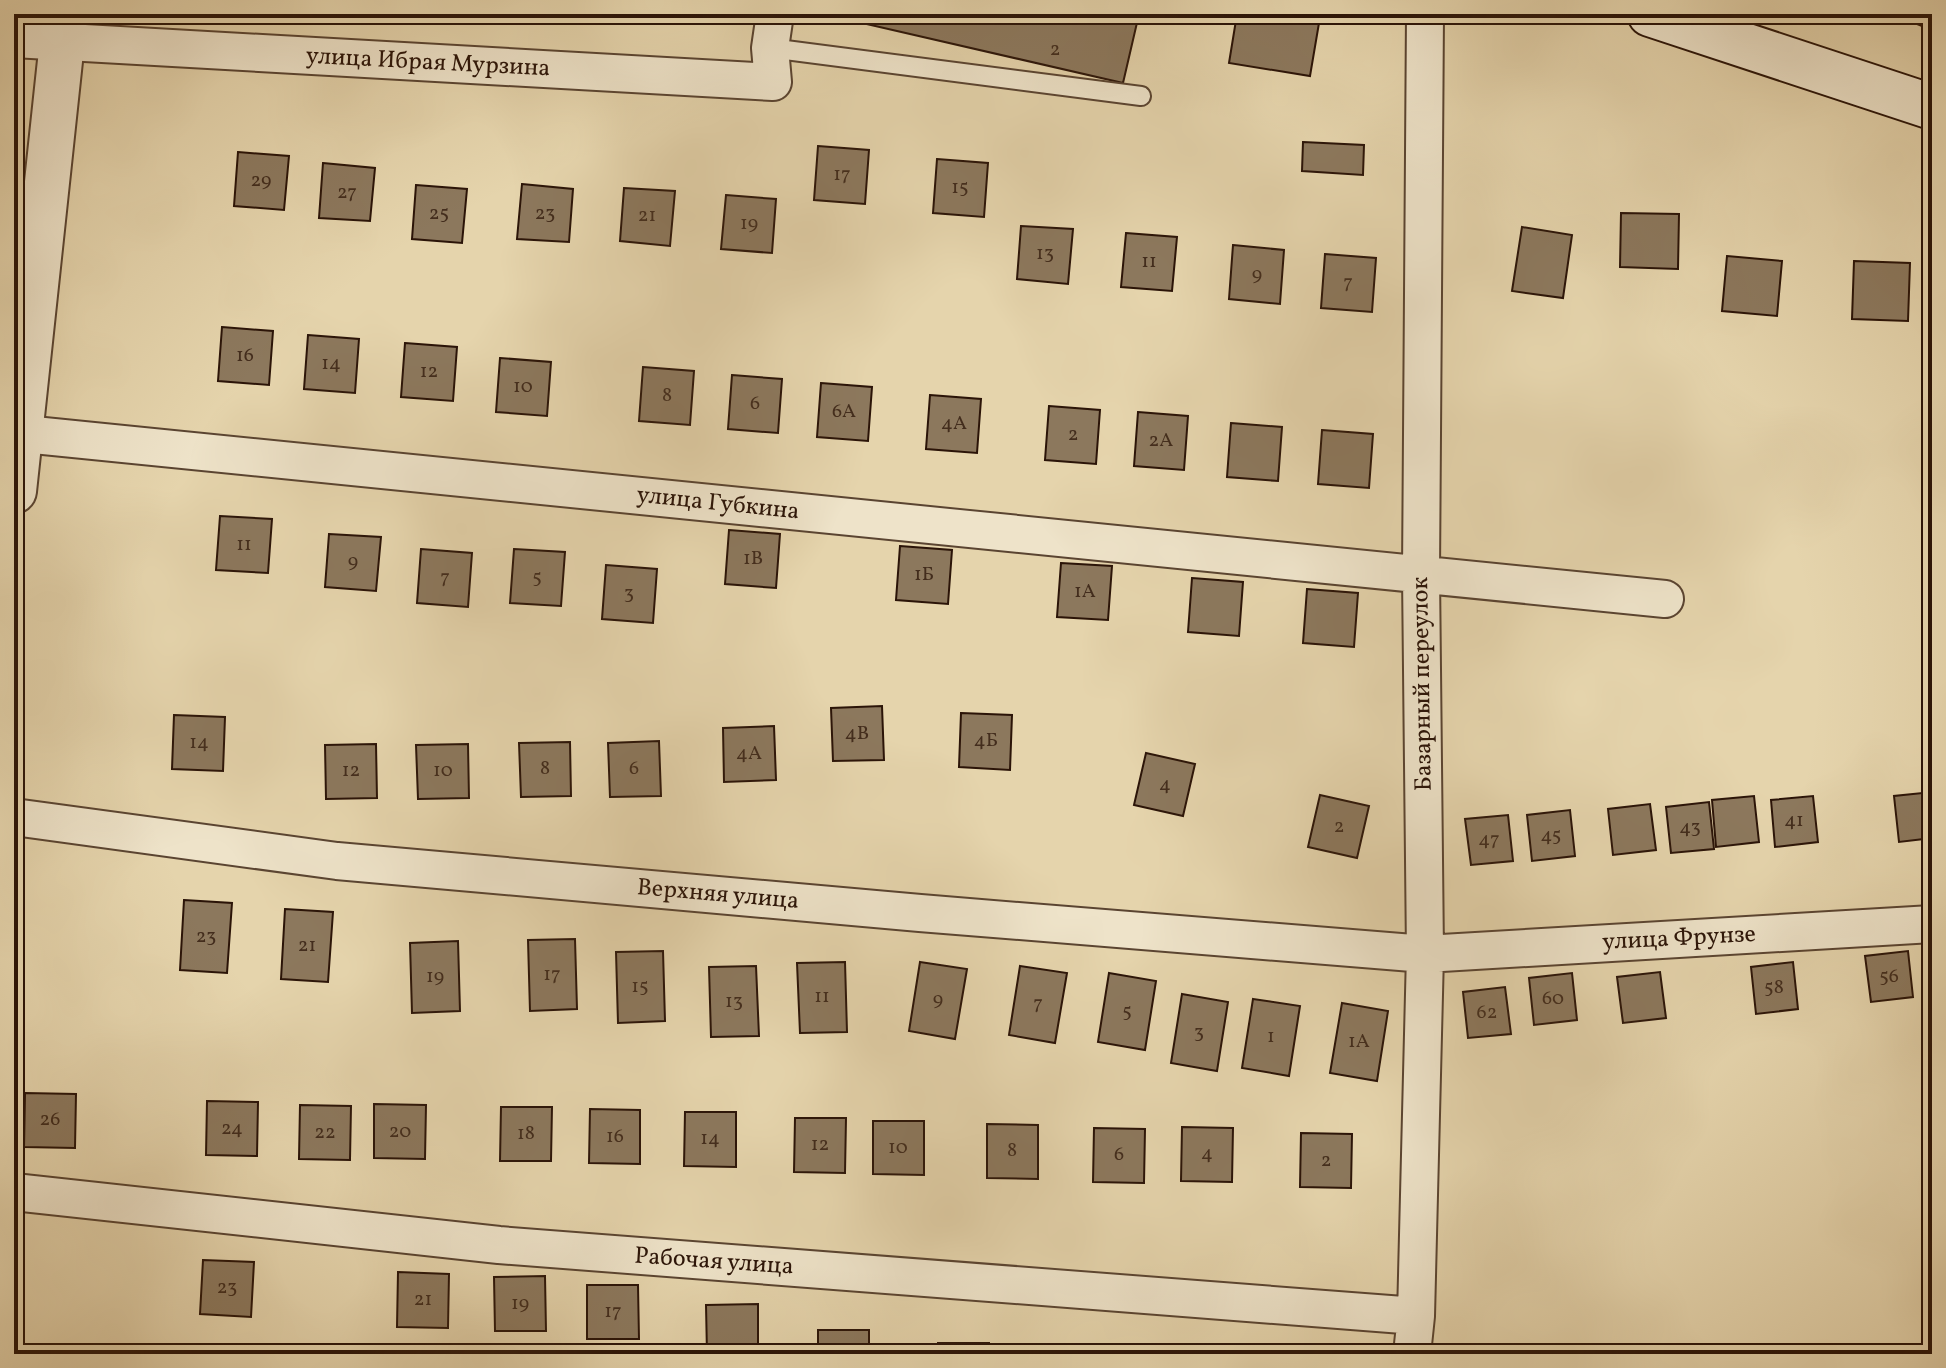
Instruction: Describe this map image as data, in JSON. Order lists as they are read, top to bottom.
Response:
{
  "streets": {
    "street": [
      "улица Ибрая Мурзина",
      "улица Губкина",
      "Базарный переулок",
      "Верхняя улица",
      "улица Фрунзе",
      "Рабочая улица"
    ]
  },
  "crossings": [
    ["улица Губкина", "Базарный переулок"],
    ["Базарный переулок", "Верхняя улица"],
    ["Базарный переулок", "улица Фрунзе"],
    ["Базарный переулок", "Рабочая улица"],
    ["Верхняя улица", "улица Фрунзе"]
  ],
  "house_numbers": [
    "2",
    "17",
    "29",
    "15",
    "27",
    "25",
    "23",
    "21",
    "19",
    "13",
    "11",
    "9",
    "7",
    "16",
    "14",
    "12",
    "10",
    "8",
    "6",
    "6А",
    "4А",
    "2",
    "2А",
    "11",
    "1В",
    "9",
    "1Б",
    "7",
    "5",
    "1А",
    "3",
    "4В",
    "4Б",
    "14",
    "4А",
    "8",
    "6",
    "12",
    "10",
    "4",
    "41",
    "2",
    "43",
    "45",
    "47",
    "23",
    "21",
    "17",
    "19",
    "56",
    "15",
    "58",
    "11",
    "60",
    "9",
    "13",
    "7",
    "5",
    "62",
    "3",
    "1",
    "1А",
    "26",
    "24",
    "20",
    "22",
    "18",
    "16",
    "14",
    "12",
    "10",
    "8",
    "4",
    "6",
    "2",
    "23",
    "21",
    "19",
    "17"
  ]
}
